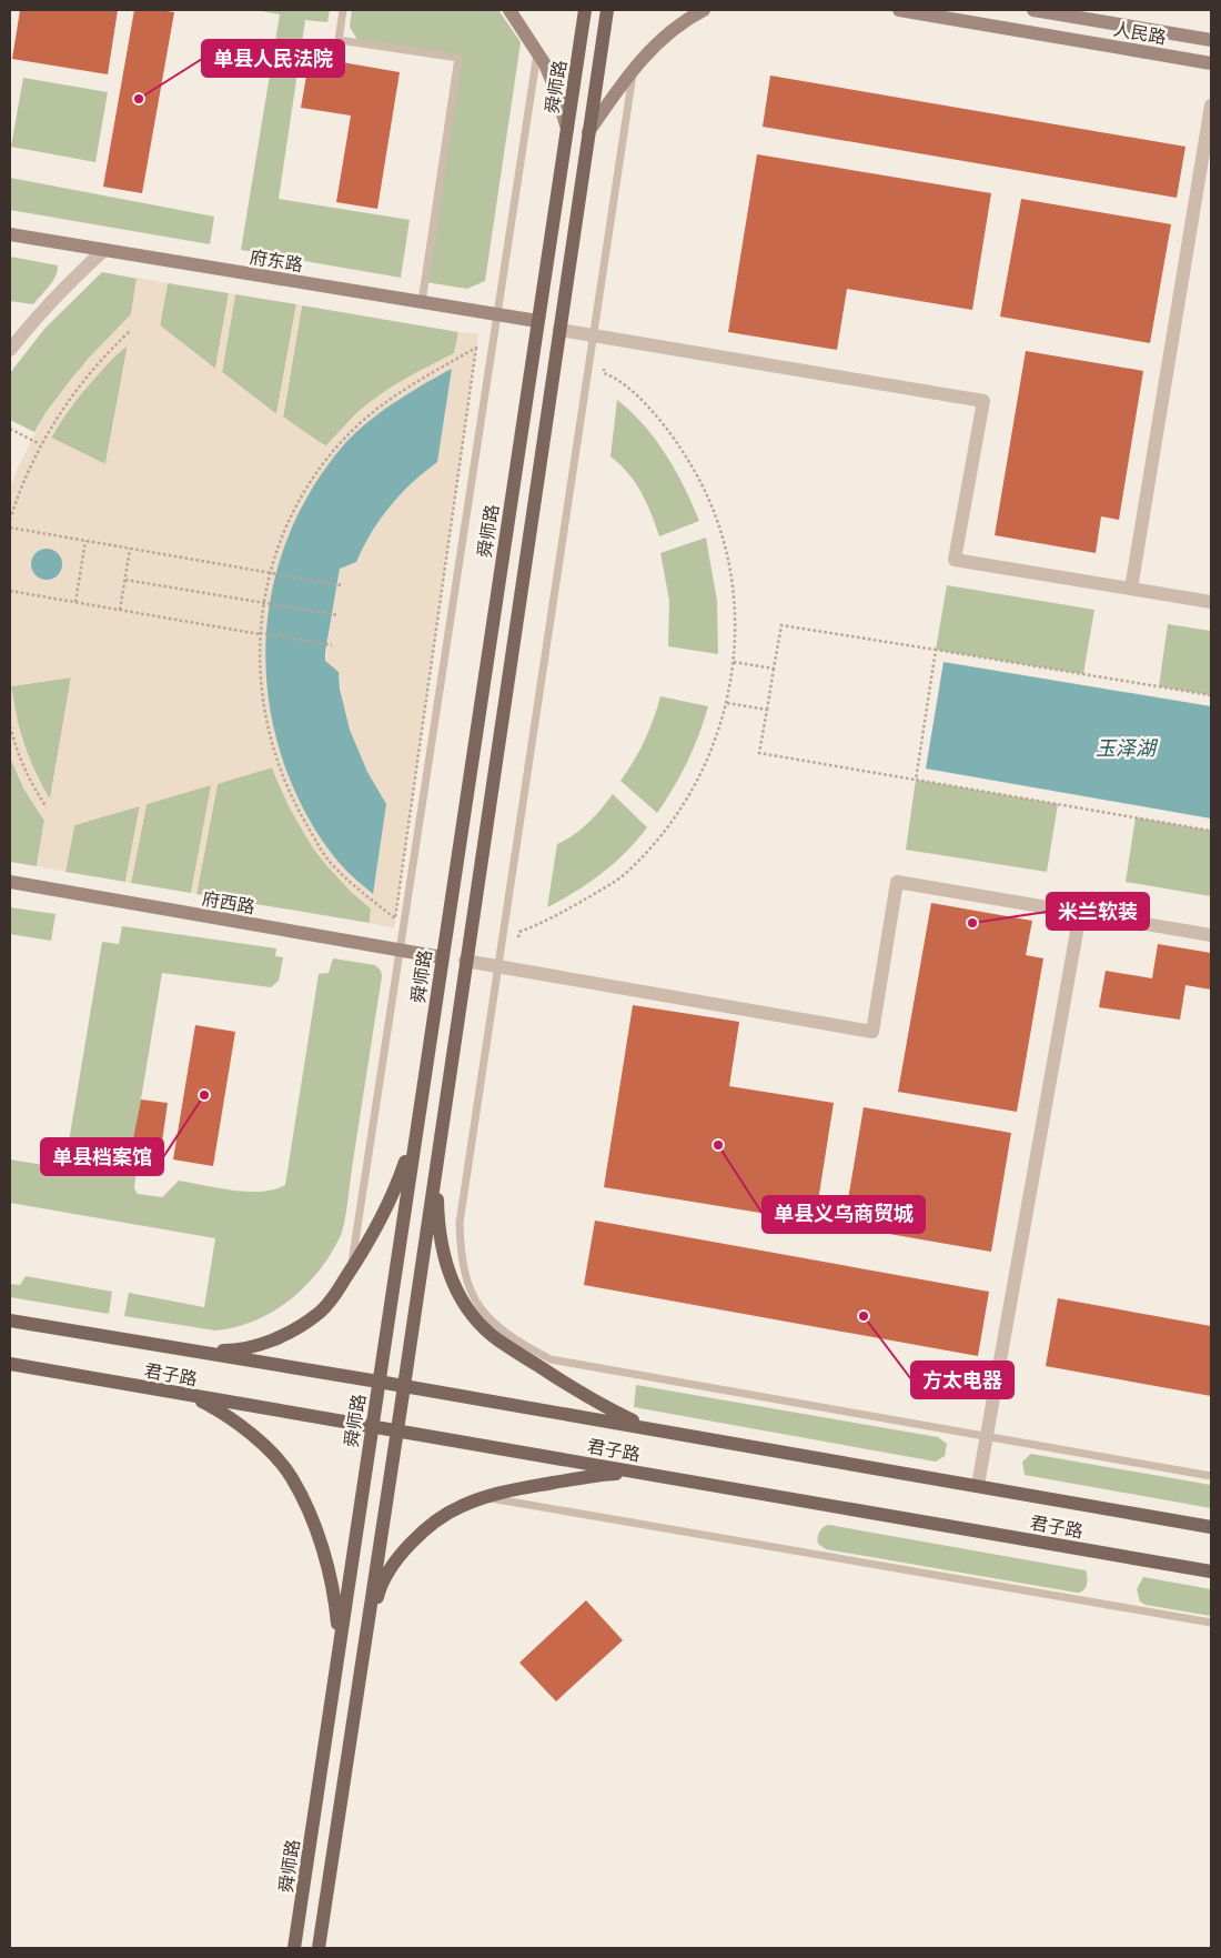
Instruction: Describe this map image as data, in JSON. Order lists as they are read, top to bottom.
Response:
{
  "streets": {
    "main road": ["舜师路", "君子路"],
    "street": ["人民路", "府东路", "府西路"]
  },
  "crossings": [
    ["舜师路", "府东路"],
    ["舜师路", "府西路"],
    ["舜师路", "君子路"]
  ],
  "water": ["玉泽湖"],
  "places": [
    "单县人民法院",
    "米兰软装",
    "单县档案馆",
    "单县义乌商贸城",
    "方太电器"
  ]
}
